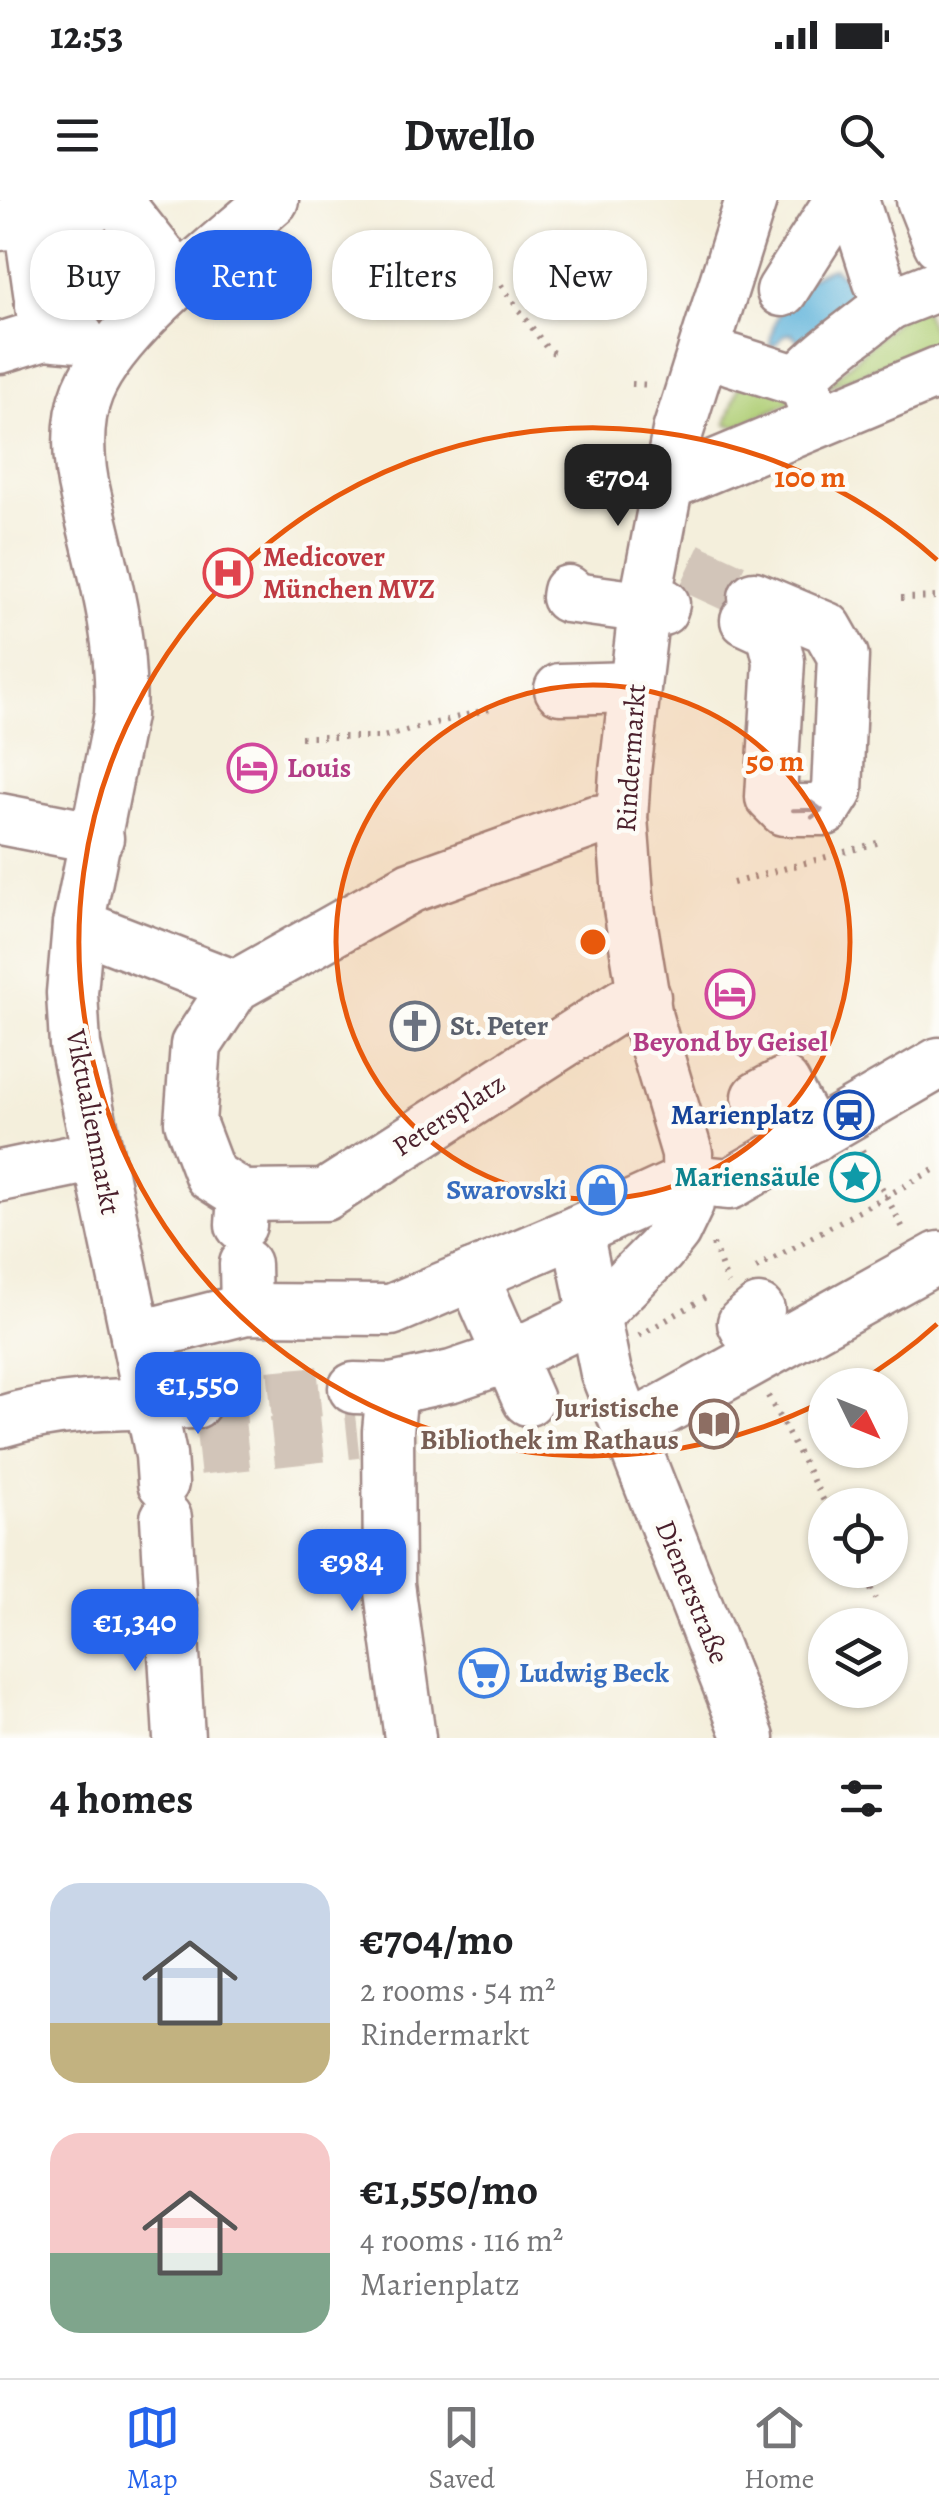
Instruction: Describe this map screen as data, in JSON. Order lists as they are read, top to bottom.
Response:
{
  "streets": {
    "street": [
      "Rindermarkt",
      "Petersplatz",
      "Viktualienmarkt",
      "Dienerstraße"
    ]
  },
  "crossings": [
    ["Rindermarkt", "Petersplatz"]
  ],
  "places": {
    "hospital": ["Medicover München MVZ"],
    "hotel": ["Louis", "Beyond by Geisel"],
    "church": ["St. Peter"],
    "station": ["Marienplatz"],
    "place": ["Mariensäule"],
    "shop": ["Swarovski"],
    "library": ["Juristische Bibliothek im Rathaus"],
    "supermarket": ["Ludwig Beck"]
  },
  "north": "bottom right",
  "page": {
    "status": "12:53",
    "header": "Dwello",
    "chip": [
      "Buy",
      "Rent",
      "Filters",
      "New"
    ],
    "price": [
      "€704",
      "€1,550",
      "€984",
      "€1,340"
    ],
    "heading": "4 homes",
    "list": [
      {
        "name": "€704/mo",
        "note": "2 rooms · 54 m² · Rindermarkt"
      },
      {
        "name": "€1,550/mo",
        "note": "4 rooms · 116 m² · Marienplatz"
      }
    ],
    "tabs": ["Map", "Saved", "Home"]
  },
  "rings": ["100 m", "50 m"]
}
